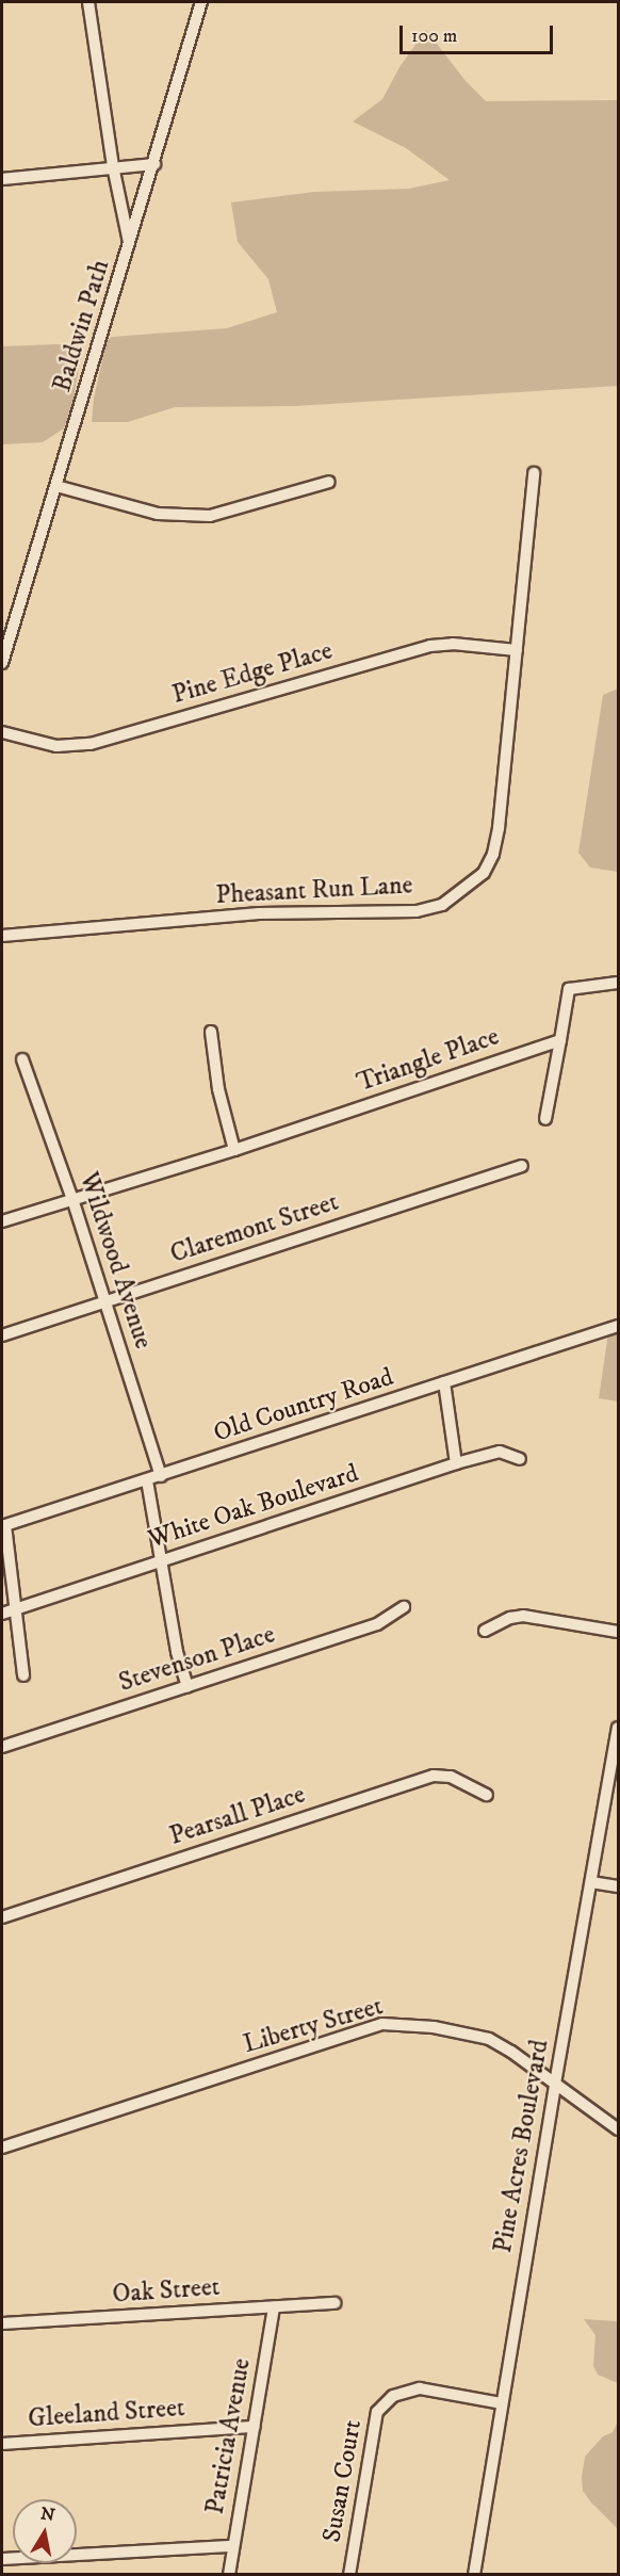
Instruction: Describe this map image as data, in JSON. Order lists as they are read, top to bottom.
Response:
{
  "streets": {
    "street": [
      "Baldwin Path",
      "Pine Edge Place",
      "Pheasant Run Lane",
      "Triangle Place",
      "Claremont Street",
      "Wildwood Avenue",
      "Old Country Road",
      "White Oak Boulevard",
      "Stevenson Place",
      "Pearsall Place",
      "Liberty Street",
      "Pine Acres Boulevard",
      "Oak Street",
      "Gleeland Street",
      "Patricia Avenue",
      "Susan Court"
    ]
  },
  "crossings": [
    ["Pine Edge Place", "Pheasant Run Lane"],
    ["Triangle Place", "Wildwood Avenue"],
    ["Claremont Street", "Wildwood Avenue"],
    ["Wildwood Avenue", "Old Country Road"],
    ["Liberty Street", "Pine Acres Boulevard"],
    ["Pine Acres Boulevard", "Susan Court"],
    ["Oak Street", "Patricia Avenue"],
    ["Gleeland Street", "Patricia Avenue"]
  ],
  "scale_bar": "100 m",
  "north": "top"
}
